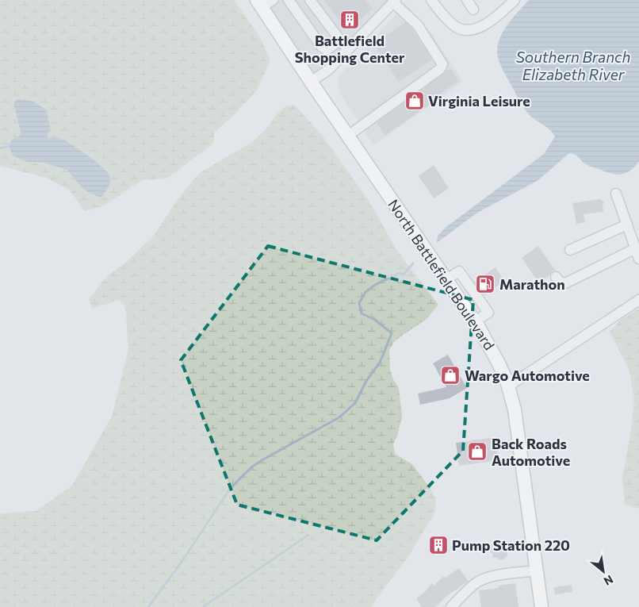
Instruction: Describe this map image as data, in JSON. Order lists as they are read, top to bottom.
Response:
{
  "streets": {
    "main road": ["North Battlefield Boulevard"]
  },
  "water": ["Southern Branch Elizabeth River"],
  "places": {
    "building": ["Battlefield Shopping Center", "Pump Station 220"],
    "shop": ["Virginia Leisure", "Wargo Automotive", "Back Roads Automotive"],
    "fuel station": ["Marathon"]
  },
  "north": "bottom right"
}
